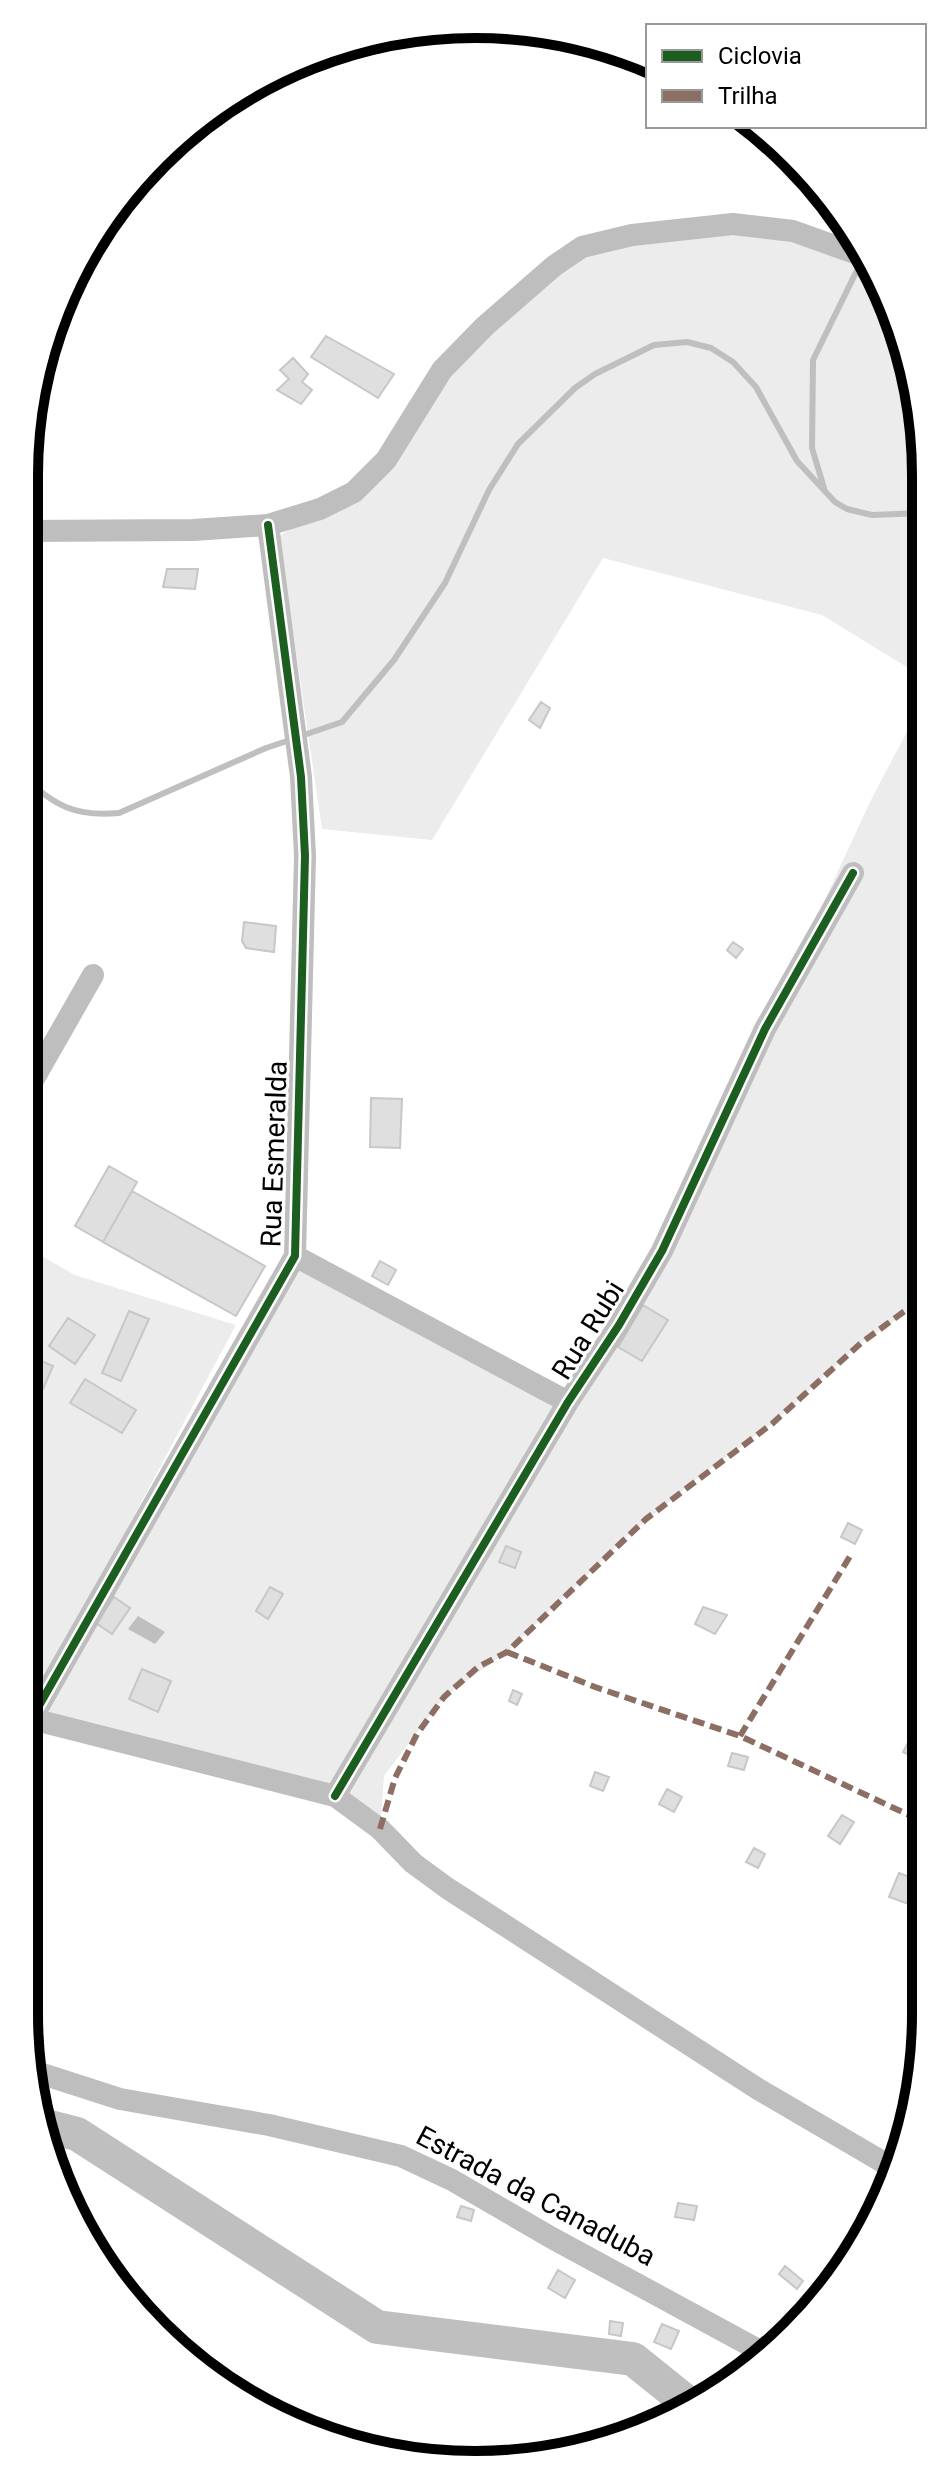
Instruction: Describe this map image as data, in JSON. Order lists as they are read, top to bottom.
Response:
{
  "streets": {
    "street": ["Rua Esmeralda", "Rua Rubi", "Estrada da Canaduba"]
  },
  "crossings": [
    ["Rua Esmeralda", "Rua Rubi"]
  ],
  "legend": ["Ciclovia", "Trilha"]
}
